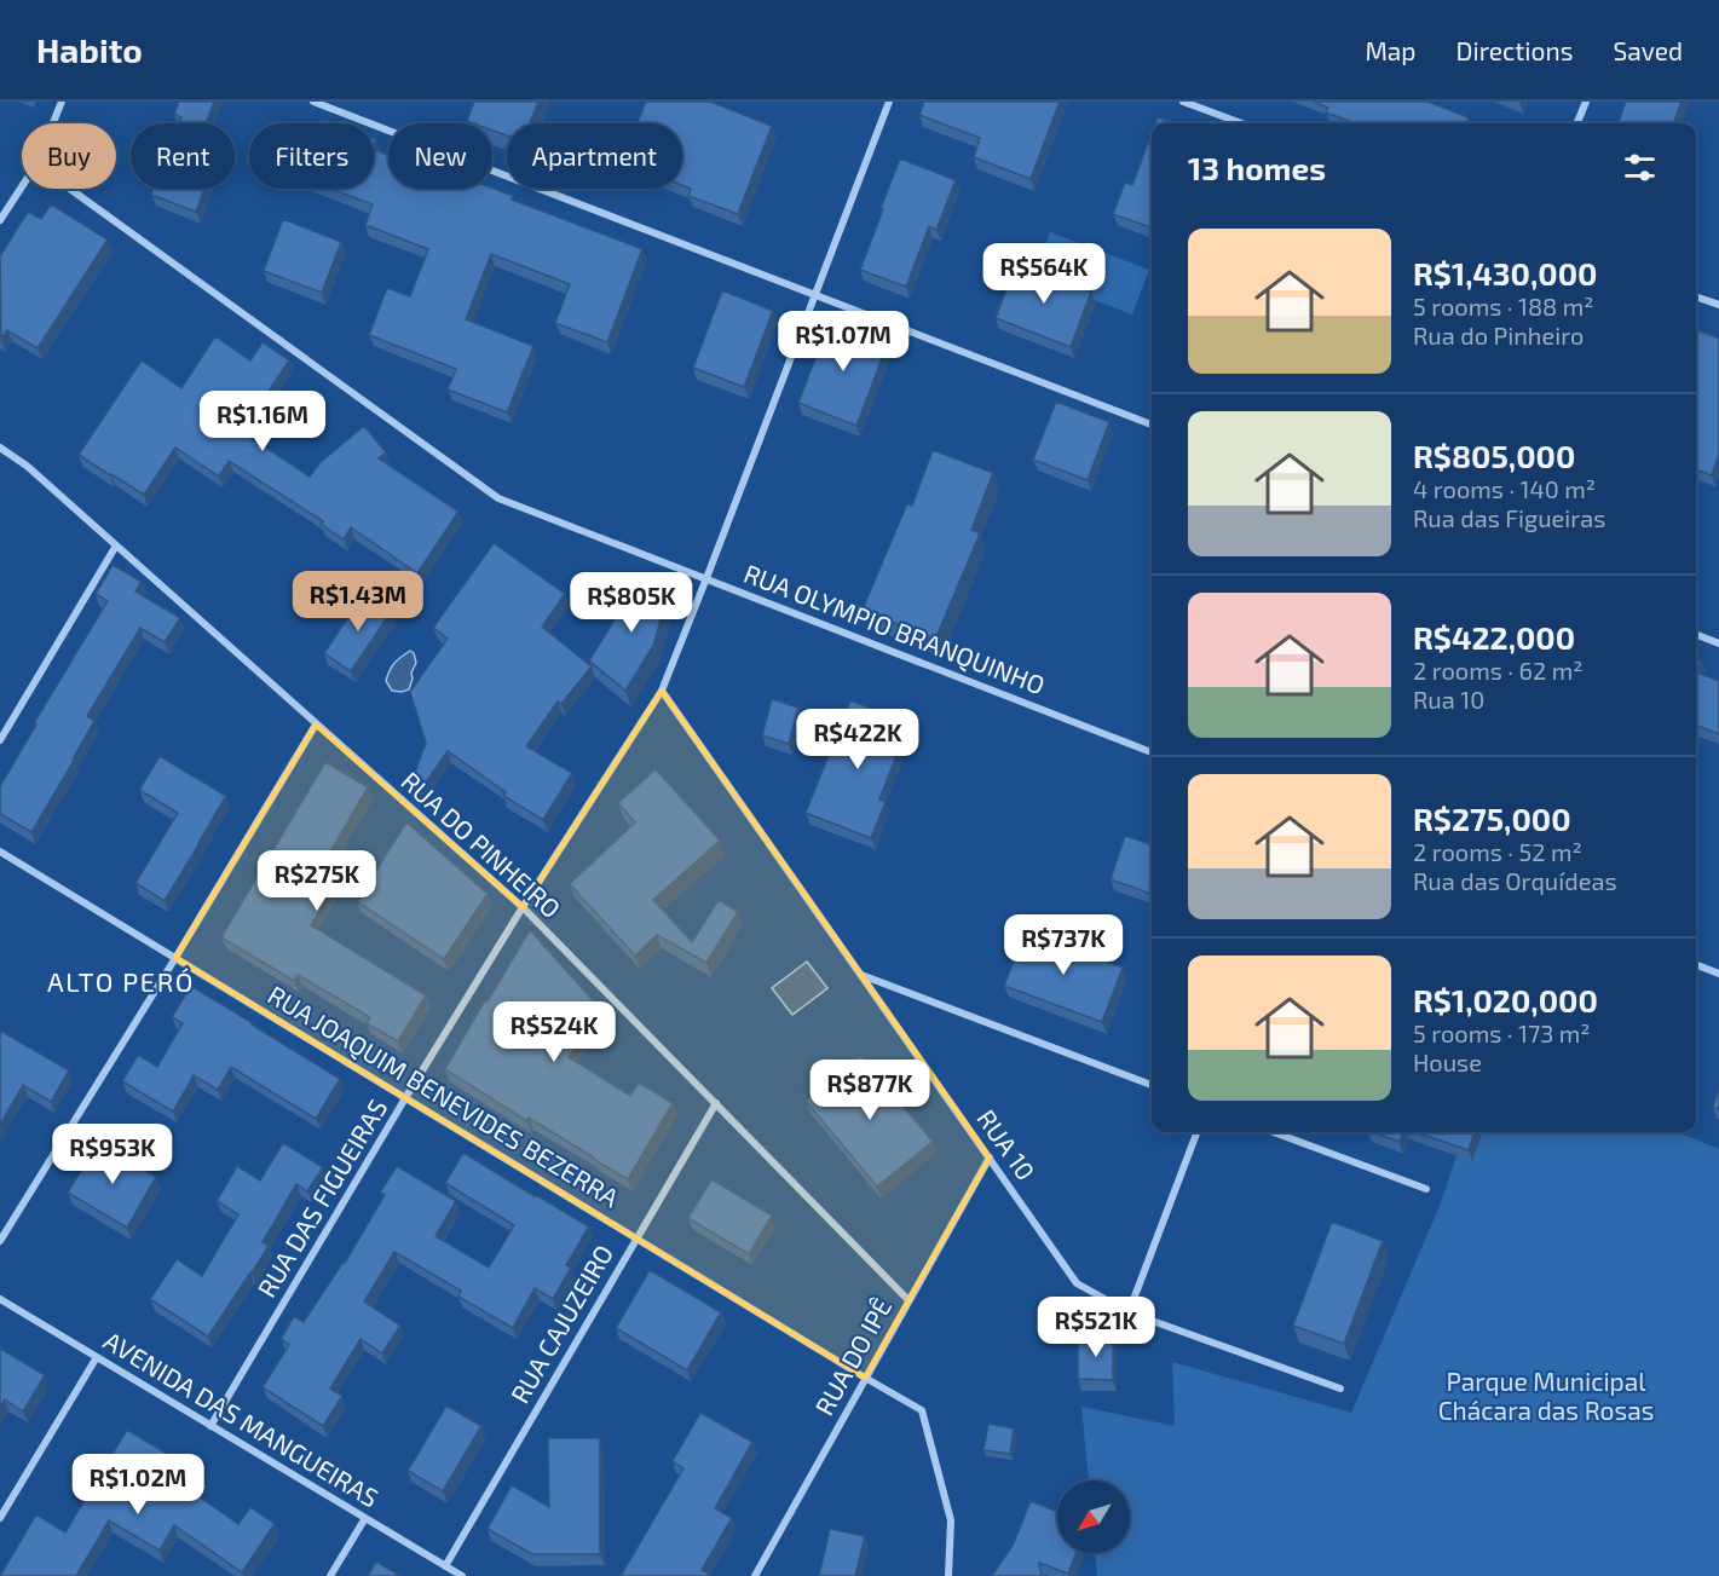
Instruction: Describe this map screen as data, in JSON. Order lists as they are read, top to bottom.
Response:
{
  "streets": {
    "street": [
      "RUA OLYMPIO BRANQUINHO",
      "RUA DO PINHEIRO",
      "RUA JOAQUIM BENEVIDES BEZERRA",
      "RUA 10",
      "RUA DAS FIGUEIRAS",
      "RUA CAJUZEIRO",
      "RUA DO IPÊ",
      "AVENIDA DAS MANGUEIRAS"
    ]
  },
  "crossings": [
    ["RUA OLYMPIO BRANQUINHO", "RUA DAS FIGUEIRAS"],
    ["RUA DO PINHEIRO", "RUA DAS FIGUEIRAS"],
    ["RUA DO PINHEIRO", "RUA CAJUZEIRO"],
    ["RUA DO PINHEIRO", "RUA DO IPÊ"],
    ["RUA JOAQUIM BENEVIDES BEZERRA", "RUA DAS FIGUEIRAS"],
    ["RUA JOAQUIM BENEVIDES BEZERRA", "RUA CAJUZEIRO"],
    ["RUA JOAQUIM BENEVIDES BEZERRA", "RUA DO IPÊ"],
    ["RUA 10", "RUA DAS FIGUEIRAS"],
    ["RUA 10", "RUA DO IPÊ"],
    ["RUA DAS FIGUEIRAS", "AVENIDA DAS MANGUEIRAS"],
    ["RUA CAJUZEIRO", "AVENIDA DAS MANGUEIRAS"]
  ],
  "districts": ["ALTO PERÓ"],
  "parks": ["Parque Municipal Chácara das Rosas"],
  "north": "bottom left",
  "page": {
    "header": "Habito",
    "nav": ["Map", "Directions", "Saved"],
    "chip": [
      "Buy",
      "Rent",
      "Filters",
      "New",
      "Apartment"
    ],
    "heading": "13 homes",
    "list": [
      {
        "name": "R$1,430,000",
        "note": "5 rooms · 188 m² · Rua do Pinheiro"
      },
      {
        "name": "R$805,000",
        "note": "4 rooms · 140 m² · Rua das Figueiras"
      },
      {
        "name": "R$422,000",
        "note": "2 rooms · 62 m² · Rua 10"
      },
      {
        "name": "R$275,000",
        "note": "2 rooms · 52 m² · Rua das Orquídeas"
      },
      {
        "name": "R$1,020,000",
        "note": "5 rooms · 173 m² · House"
      }
    ],
    "price": [
      "R$564K",
      "R$1.07M",
      "R$1.16M",
      "R$1.43M",
      "R$805K",
      "R$422K",
      "R$275K",
      "R$737K",
      "R$524K",
      "R$877K",
      "R$953K",
      "R$521K",
      "R$1.02M"
    ]
  }
}
